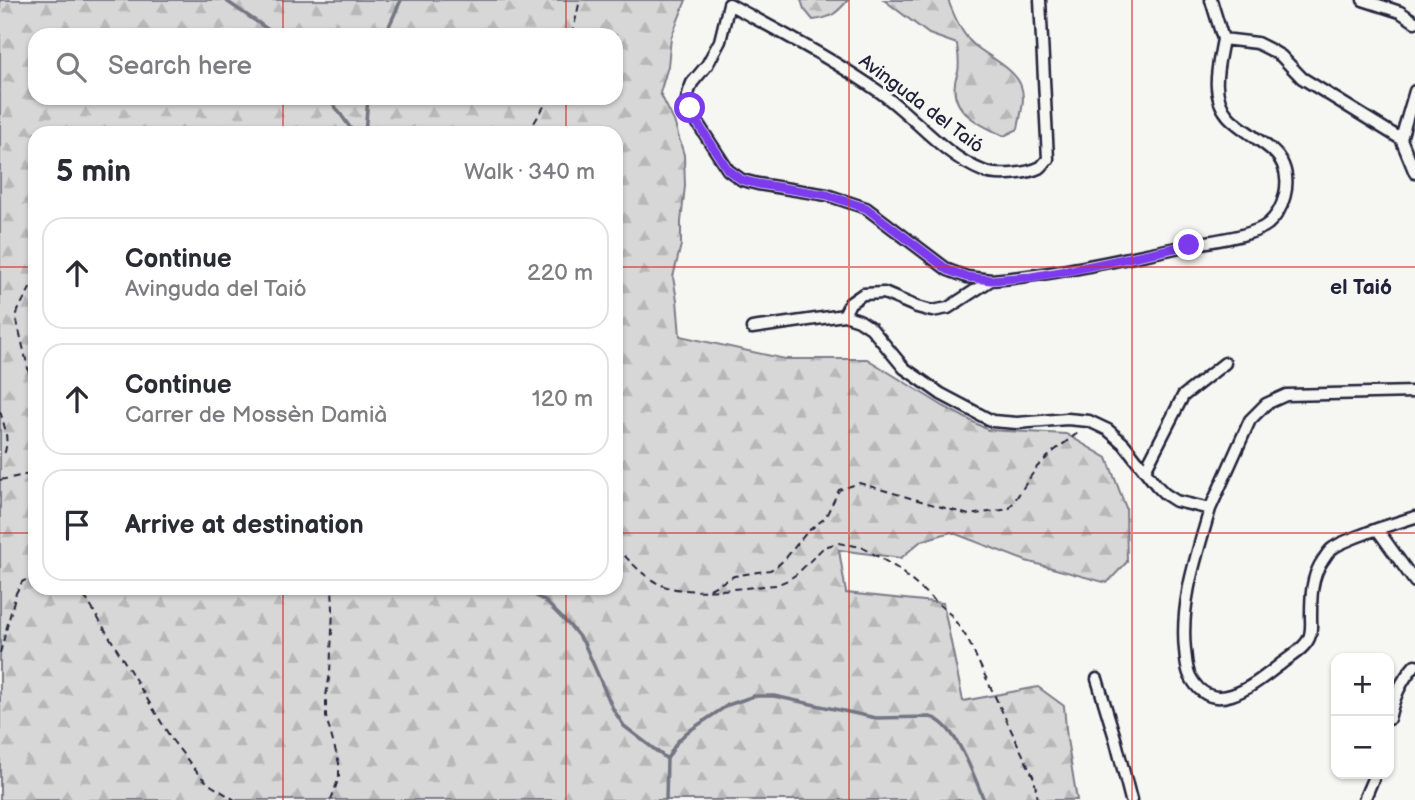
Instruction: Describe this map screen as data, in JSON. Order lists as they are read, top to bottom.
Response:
{
  "streets": {
    "street": ["Avinguda del Taió"]
  },
  "districts": ["el Taió"],
  "page": {
    "search": "Search here",
    "heading": ["5 min", "Walk · 340 m"],
    "list": [
      ["Continue", "Avinguda del Taió", "220 m"],
      ["Continue", "Carrer de Mossèn Damià", "120 m"],
      "Arrive at destination"
    ],
    "map_buttons": ["+", "−"]
  }
}
